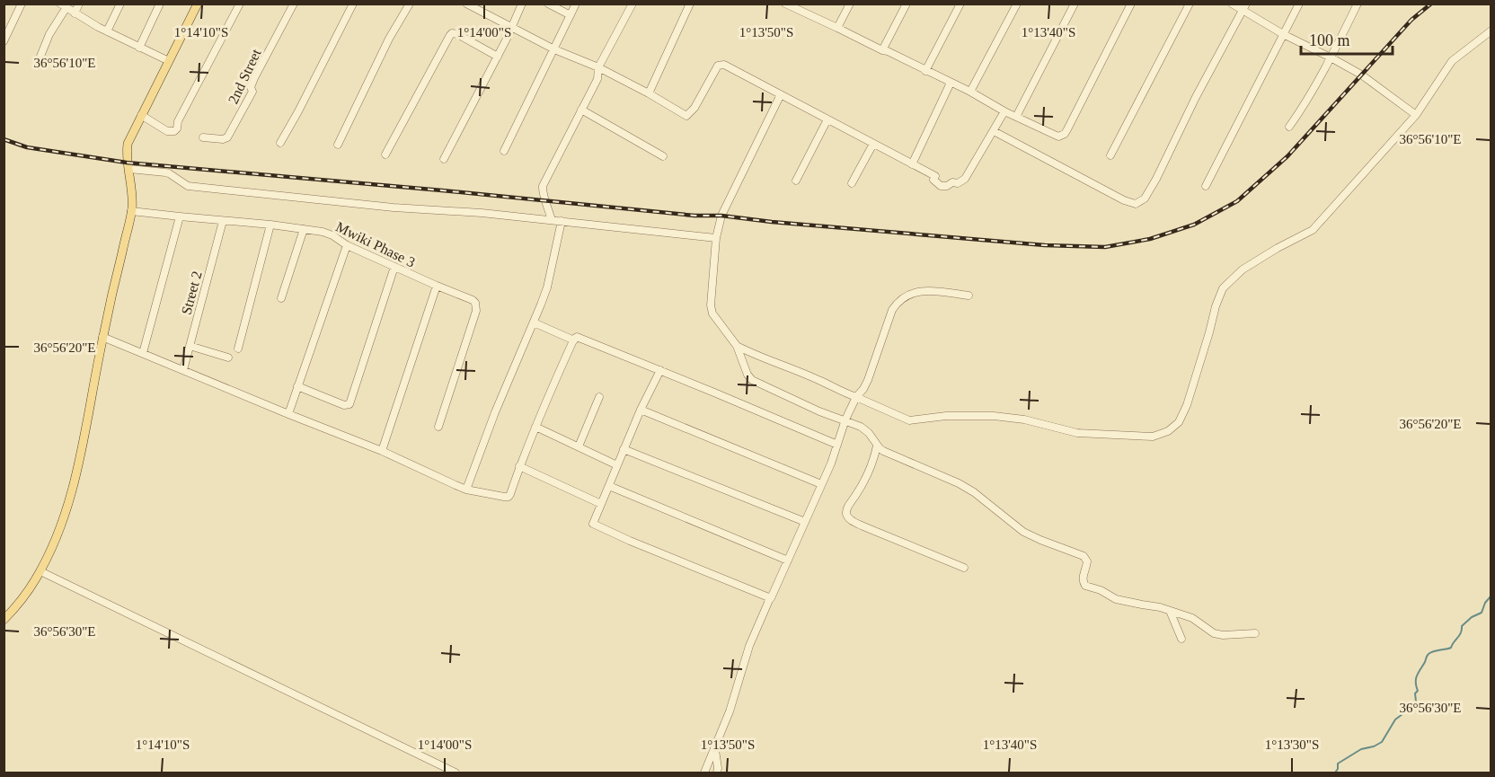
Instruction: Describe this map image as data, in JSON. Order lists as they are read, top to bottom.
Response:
{
  "streets": {
    "street": ["2nd Street", "Mwiki Phase 3", "Street 2"]
  },
  "crossings": [
    ["Mwiki Phase 3", "Street 2"]
  ],
  "scale_bar": "100 m",
  "coordinates": [
    "1°14'10\"S",
    "1°14'00\"S",
    "1°13'50\"S",
    "1°13'40\"S",
    "36°56'10\"E",
    "36°56'20\"E",
    "36°56'30\"E",
    "1°13'30\"S"
  ]
}
